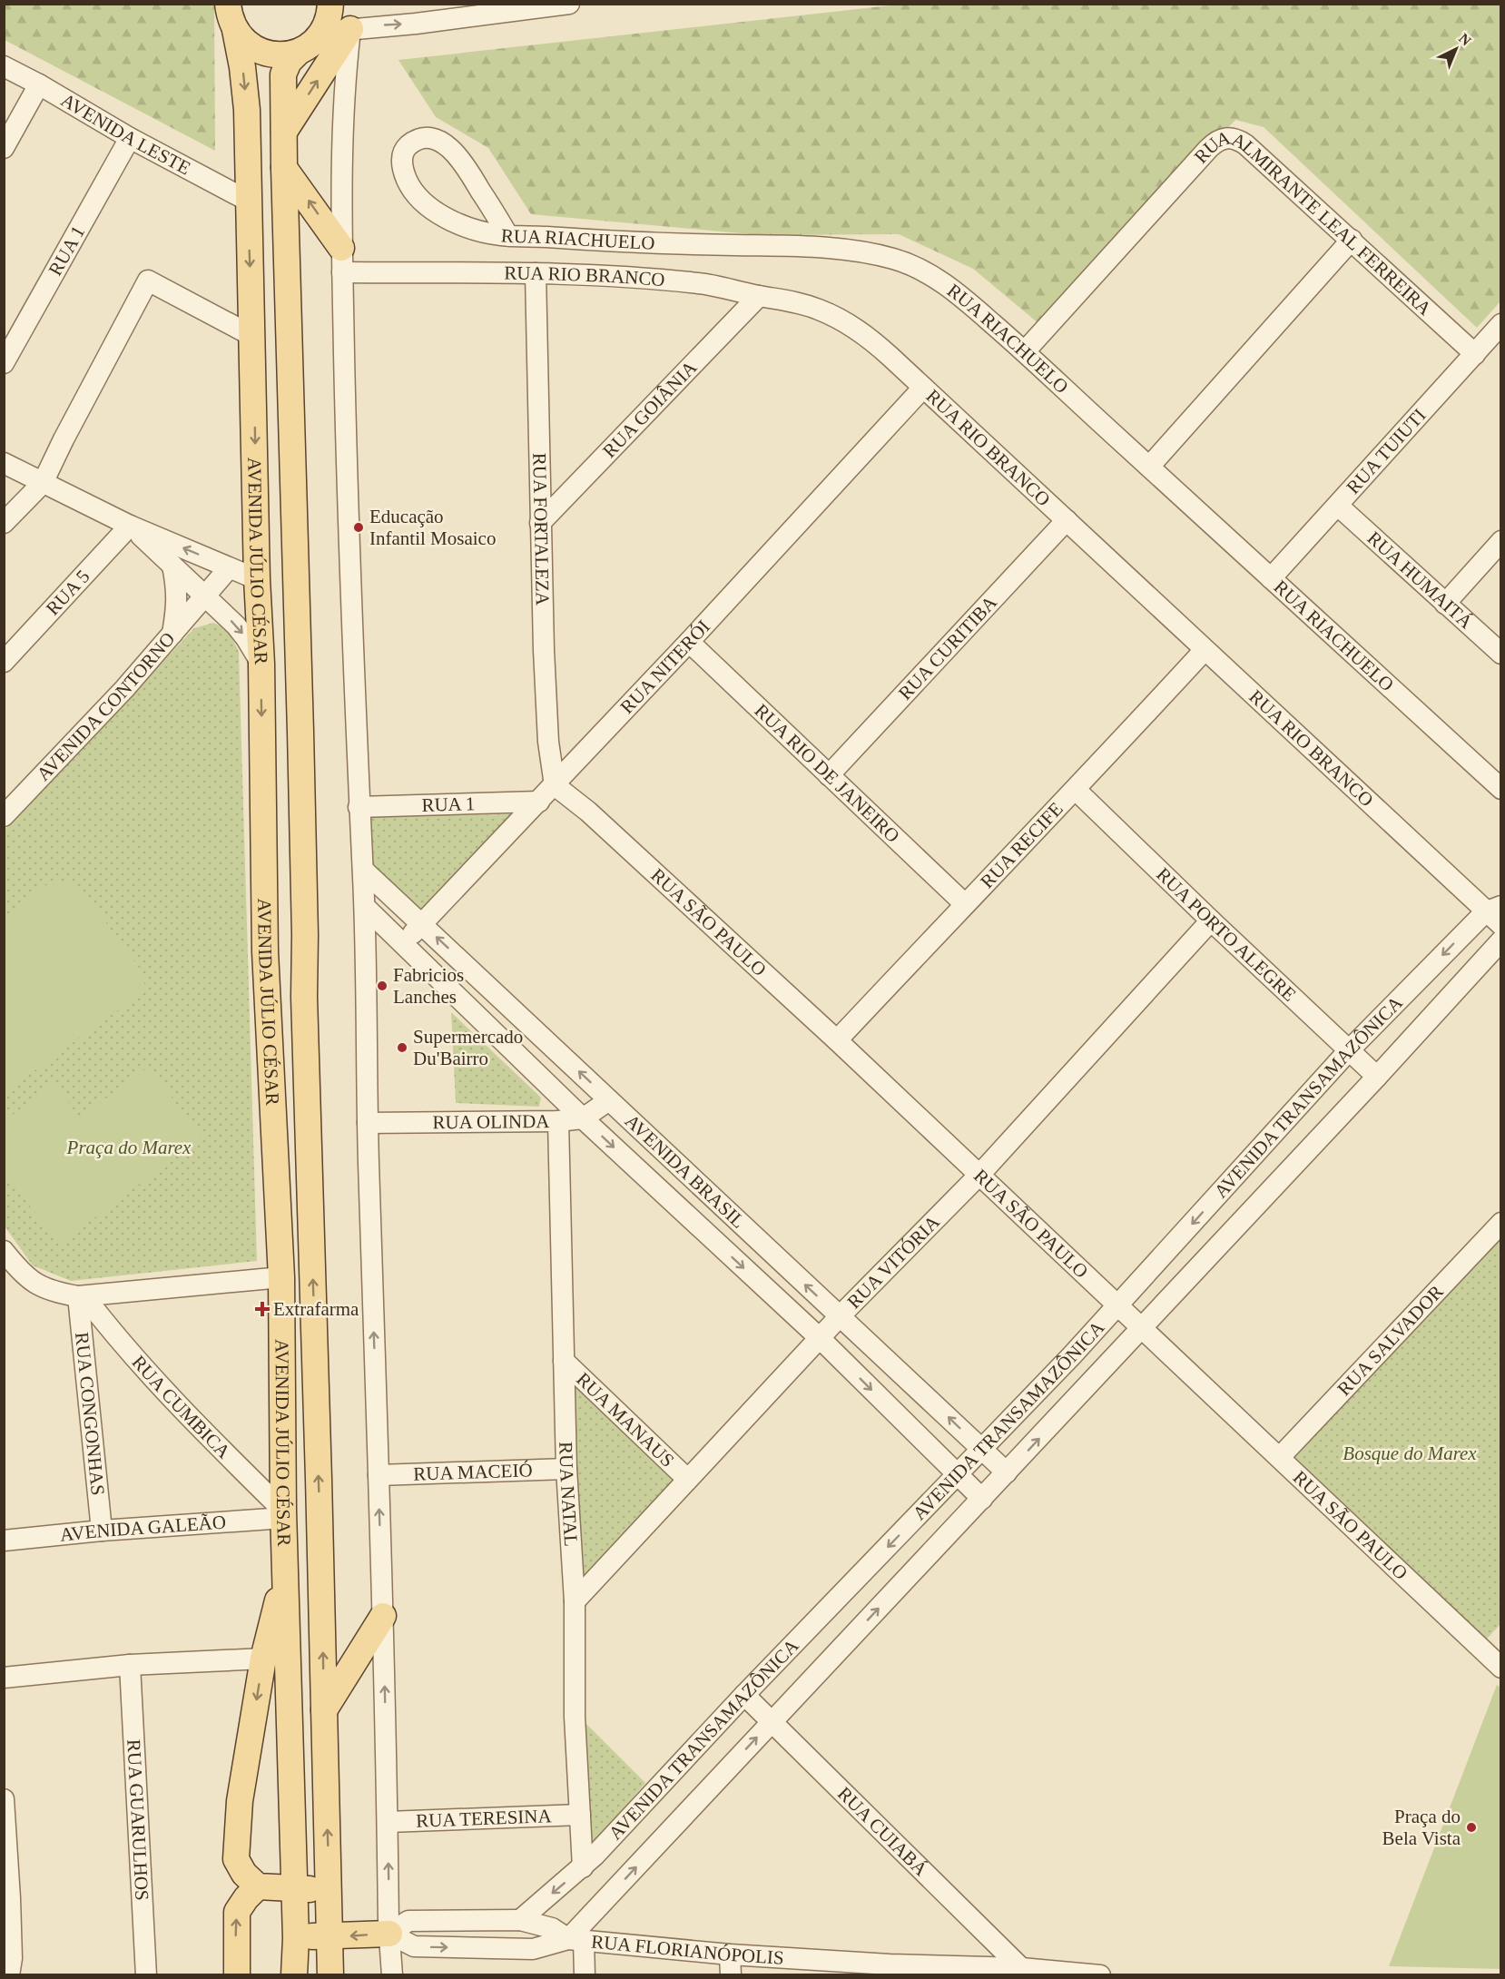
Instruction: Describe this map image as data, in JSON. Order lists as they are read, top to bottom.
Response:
{
  "streets": {
    "main road": ["AVENIDA JÚLIO CÉSAR"],
    "street": [
      "AVENIDA LESTE",
      "RUA RIACHUELO",
      "RUA ALMIRANTE LEAL FERREIRA",
      "RUA 1",
      "RUA RIO BRANCO",
      "RUA GOIÂNIA",
      "RUA TUIUTI",
      "RUA FORTALEZA",
      "RUA HUMAITÁ",
      "RUA 5",
      "RUA CURITIBA",
      "RUA NITERÓI",
      "AVENIDA CONTORNO",
      "RUA RIO DE JANEIRO",
      "RUA RECIFE",
      "RUA SÃO PAULO",
      "RUA PORTO ALEGRE",
      "AVENIDA TRANSAMAZÔNICA",
      "RUA OLINDA",
      "AVENIDA BRASIL",
      "RUA VITÓRIA",
      "RUA SALVADOR",
      "RUA CUMBICA",
      "RUA CONGONHAS",
      "RUA MANAUS",
      "RUA MACEIÓ",
      "RUA NATAL",
      "AVENIDA GALEÃO",
      "RUA TERESINA",
      "RUA GUARULHOS",
      "RUA CUIABÁ",
      "RUA FLORIANÓPOLIS"
    ]
  },
  "crossings": [
    ["AVENIDA LESTE", "RUA 1"],
    ["AVENIDA LESTE", "AVENIDA JÚLIO CÉSAR"],
    ["RUA RIACHUELO", "RUA ALMIRANTE LEAL FERREIRA"],
    ["RUA RIACHUELO", "RUA TUIUTI"],
    ["RUA ALMIRANTE LEAL FERREIRA", "RUA TUIUTI"],
    ["RUA 1", "RUA NITERÓI"],
    ["RUA RIO BRANCO", "RUA GOIÂNIA"],
    ["RUA RIO BRANCO", "RUA FORTALEZA"],
    ["RUA RIO BRANCO", "RUA CURITIBA"],
    ["RUA RIO BRANCO", "RUA NITERÓI"],
    ["RUA RIO BRANCO", "RUA RECIFE"],
    ["RUA RIO BRANCO", "AVENIDA TRANSAMAZÔNICA"],
    ["RUA GOIÂNIA", "RUA FORTALEZA"],
    ["RUA TUIUTI", "RUA HUMAITÁ"],
    ["RUA FORTALEZA", "RUA NITERÓI"],
    ["RUA FORTALEZA", "RUA SÃO PAULO"],
    ["AVENIDA JÚLIO CÉSAR", "RUA CUMBICA"],
    ["AVENIDA JÚLIO CÉSAR", "AVENIDA GALEÃO"],
    ["RUA CURITIBA", "RUA RIO DE JANEIRO"],
    ["RUA NITERÓI", "RUA RIO DE JANEIRO"],
    ["RUA NITERÓI", "RUA SÃO PAULO"],
    ["RUA NITERÓI", "AVENIDA BRASIL"],
    ["RUA RIO DE JANEIRO", "RUA RECIFE"],
    ["RUA RECIFE", "RUA SÃO PAULO"],
    ["RUA RECIFE", "RUA PORTO ALEGRE"],
    ["RUA SÃO PAULO", "AVENIDA TRANSAMAZÔNICA"],
    ["RUA SÃO PAULO", "RUA VITÓRIA"],
    ["RUA SÃO PAULO", "RUA SALVADOR"],
    ["RUA PORTO ALEGRE", "AVENIDA TRANSAMAZÔNICA"],
    ["RUA PORTO ALEGRE", "RUA VITÓRIA"],
    ["AVENIDA TRANSAMAZÔNICA", "AVENIDA BRASIL"],
    ["AVENIDA TRANSAMAZÔNICA", "RUA NATAL"],
    ["AVENIDA TRANSAMAZÔNICA", "RUA CUIABÁ"],
    ["AVENIDA TRANSAMAZÔNICA", "RUA FLORIANÓPOLIS"],
    ["RUA OLINDA", "AVENIDA BRASIL"],
    ["RUA OLINDA", "RUA NATAL"],
    ["AVENIDA BRASIL", "RUA VITÓRIA"],
    ["RUA VITÓRIA", "RUA MANAUS"],
    ["RUA VITÓRIA", "RUA NATAL"],
    ["RUA CUMBICA", "RUA CONGONHAS"],
    ["RUA CUMBICA", "AVENIDA GALEÃO"],
    ["RUA CONGONHAS", "AVENIDA GALEÃO"],
    ["RUA MANAUS", "RUA NATAL"],
    ["RUA MACEIÓ", "RUA NATAL"],
    ["RUA NATAL", "RUA TERESINA"],
    ["RUA CUIABÁ", "RUA FLORIANÓPOLIS"]
  ],
  "parks": ["Praça do Marex", "Bosque do Marex"],
  "places": {
    "other": [
      "Educação Infantil Mosaico",
      "Fabricios Lanches",
      "Supermercado Du'Bairro",
      "Praça do Bela Vista"
    ],
    "health": ["Extrafarma"]
  },
  "north": "top right"
}
